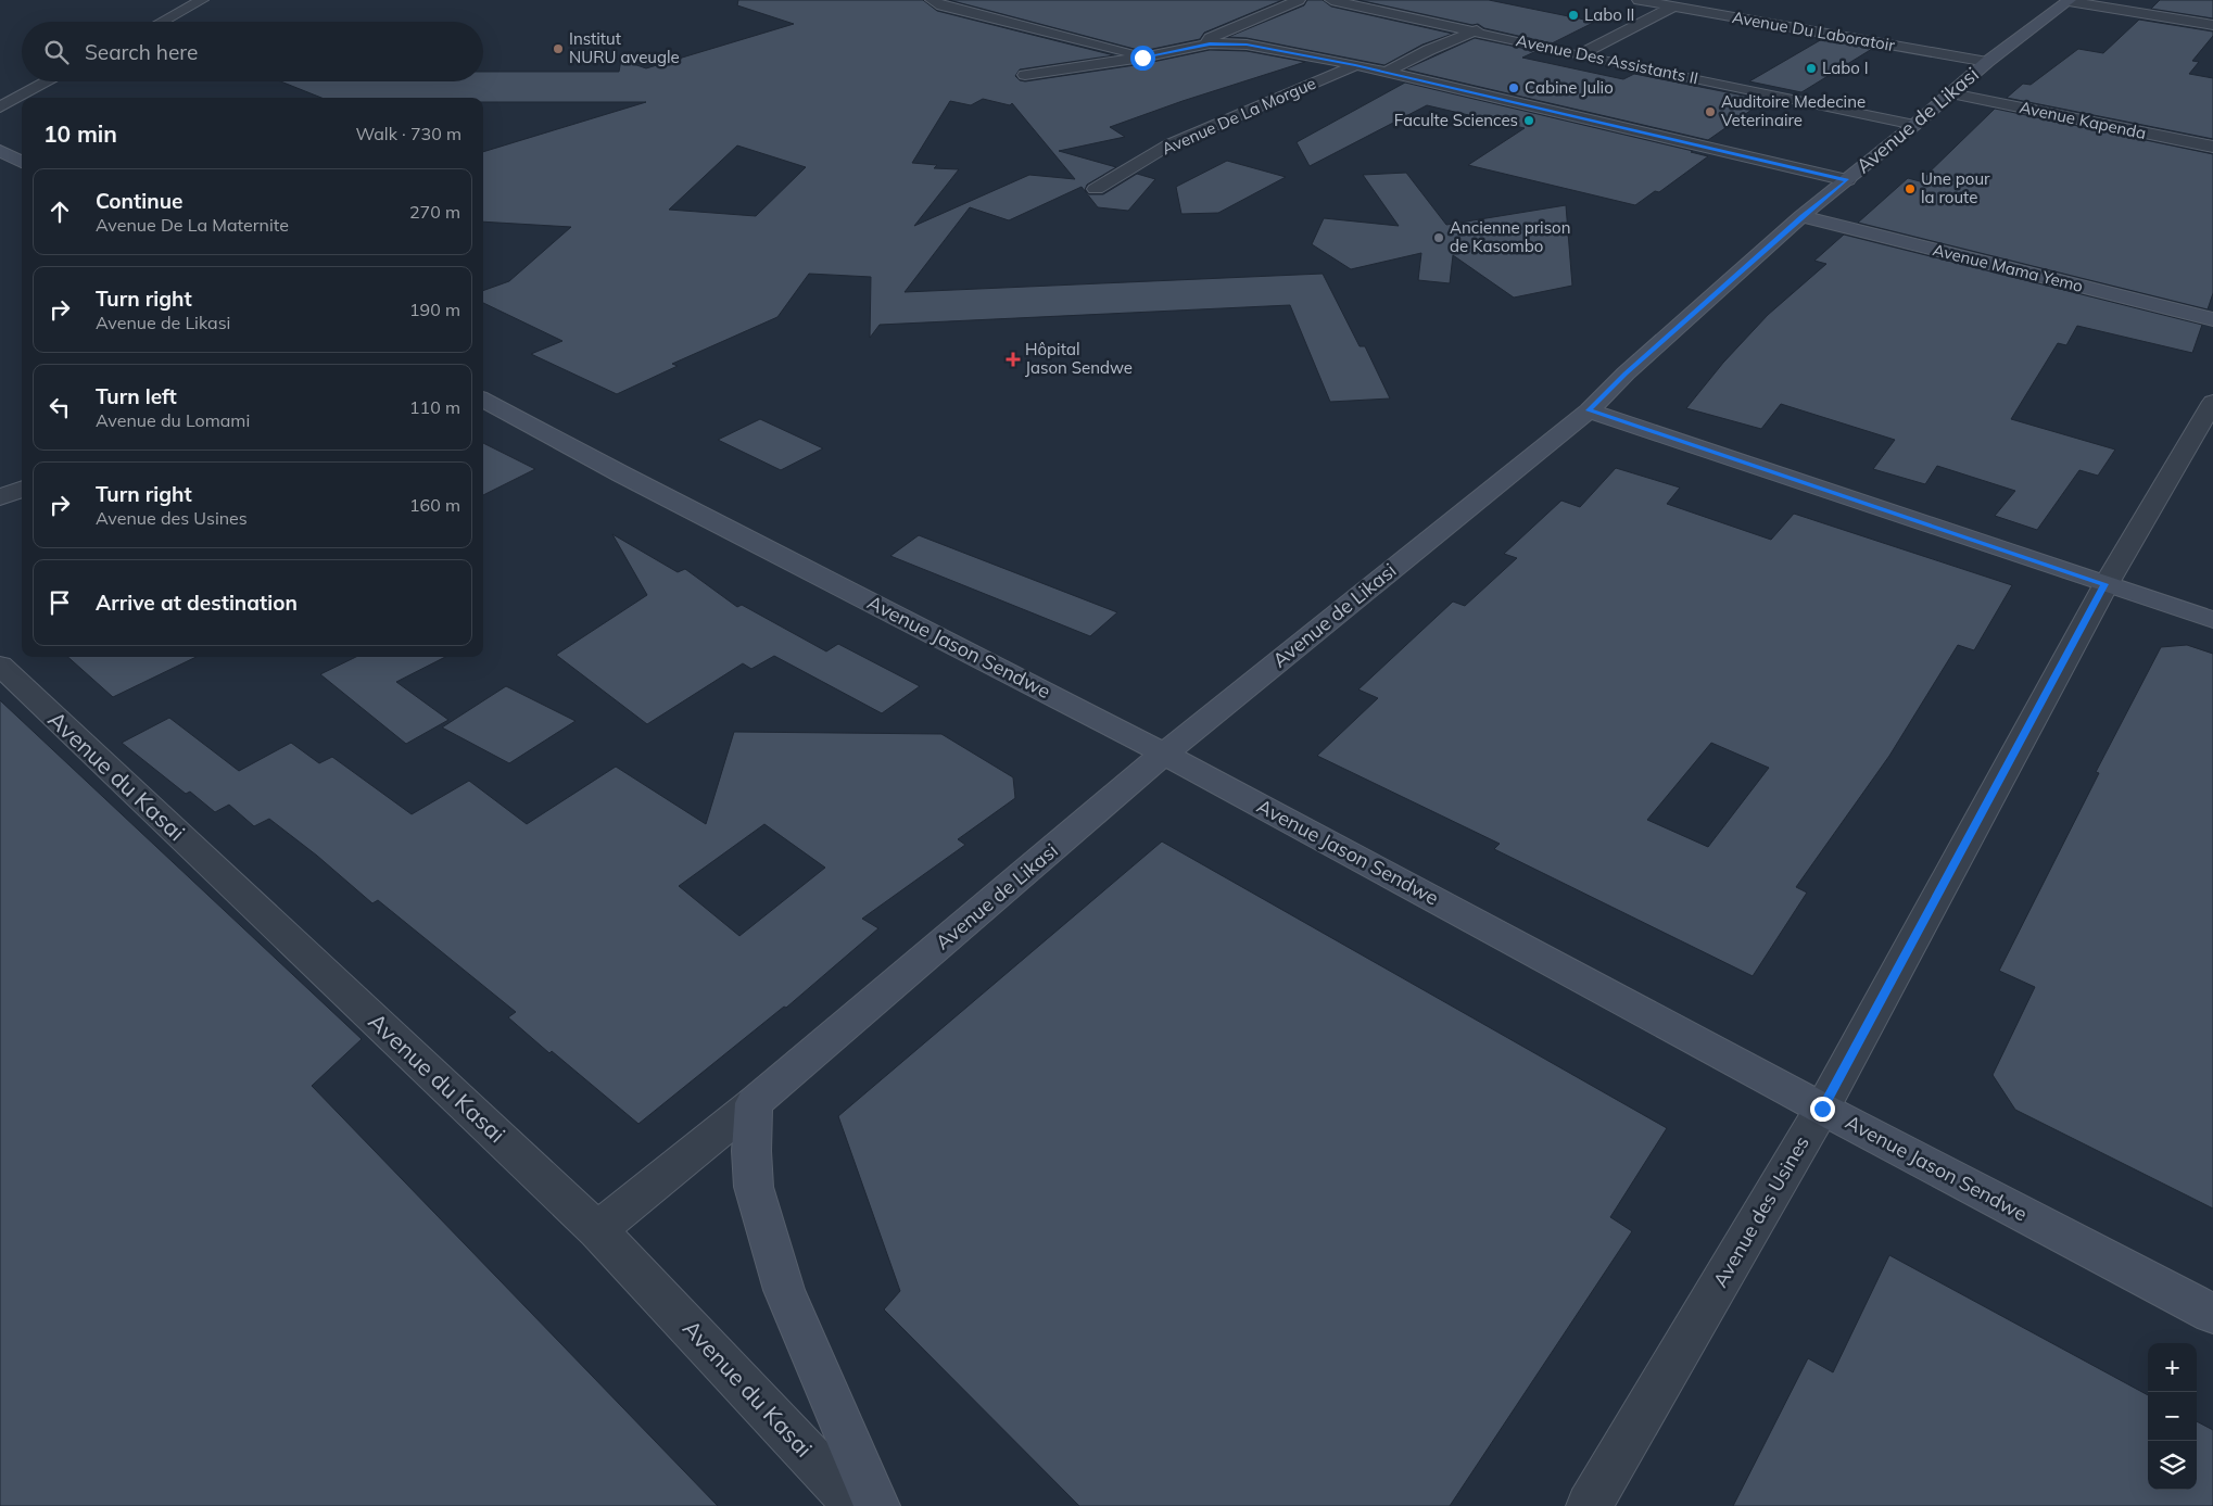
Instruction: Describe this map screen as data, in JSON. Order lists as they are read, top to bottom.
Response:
{
  "streets": {
    "main road": ["Avenue de Likasi", "Avenue Mama Yemo", "Avenue Jason Sendwe"],
    "street": [
      "Avenue Du Laboratoir",
      "Avenue Des Assistants II",
      "Avenue De La Morgue",
      "Avenue Kapenda",
      "Avenue du Kasai",
      "Avenue des Usines"
    ]
  },
  "crossings": [
    ["Avenue Du Laboratoir", "Avenue de Likasi"],
    ["Avenue Des Assistants II", "Avenue de Likasi"],
    ["Avenue de Likasi", "Avenue Kapenda"],
    ["Avenue de Likasi", "Avenue Mama Yemo"],
    ["Avenue de Likasi", "Avenue Jason Sendwe"],
    ["Avenue de Likasi", "Avenue du Kasai"],
    ["Avenue Jason Sendwe", "Avenue des Usines"]
  ],
  "places": {
    "other": [
      "Labo II",
      "Institut NURU aveugle",
      "Labo I",
      "Cabine Julio",
      "Auditoire Medecine Veterinaire",
      "Faculte Sciences",
      "Une pour la route",
      "Ancienne prison de Kasombo"
    ],
    "health": ["Hôpital Jason Sendwe"]
  },
  "page": {
    "search": "Search here",
    "heading": ["10 min", "Walk · 730 m"],
    "list": [
      ["Continue", "Avenue De La Maternite", "270 m"],
      ["Turn right", "Avenue de Likasi", "190 m"],
      ["Turn left", "Avenue du Lomami", "110 m"],
      ["Turn right", "Avenue des Usines", "160 m"],
      "Arrive at destination"
    ],
    "map_buttons": ["+", "−"]
  }
}
